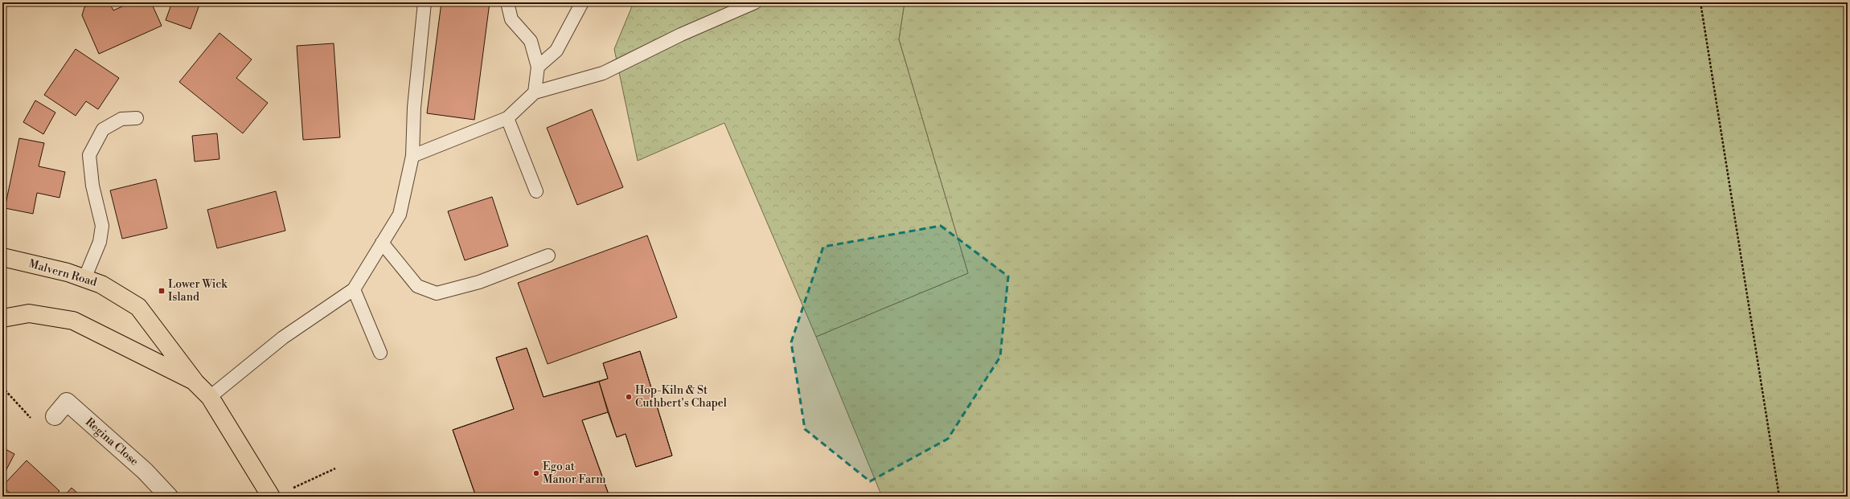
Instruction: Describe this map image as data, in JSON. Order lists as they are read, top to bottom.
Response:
{
  "streets": {
    "main road": ["Malvern Road"],
    "street": ["Regina Close"]
  },
  "places": {
    "transit": ["Lower Wick Island"],
    "other": ["Hop-Kiln & St Cuthbert's Chapel", "Ego at Manor Farm"]
  }
}
